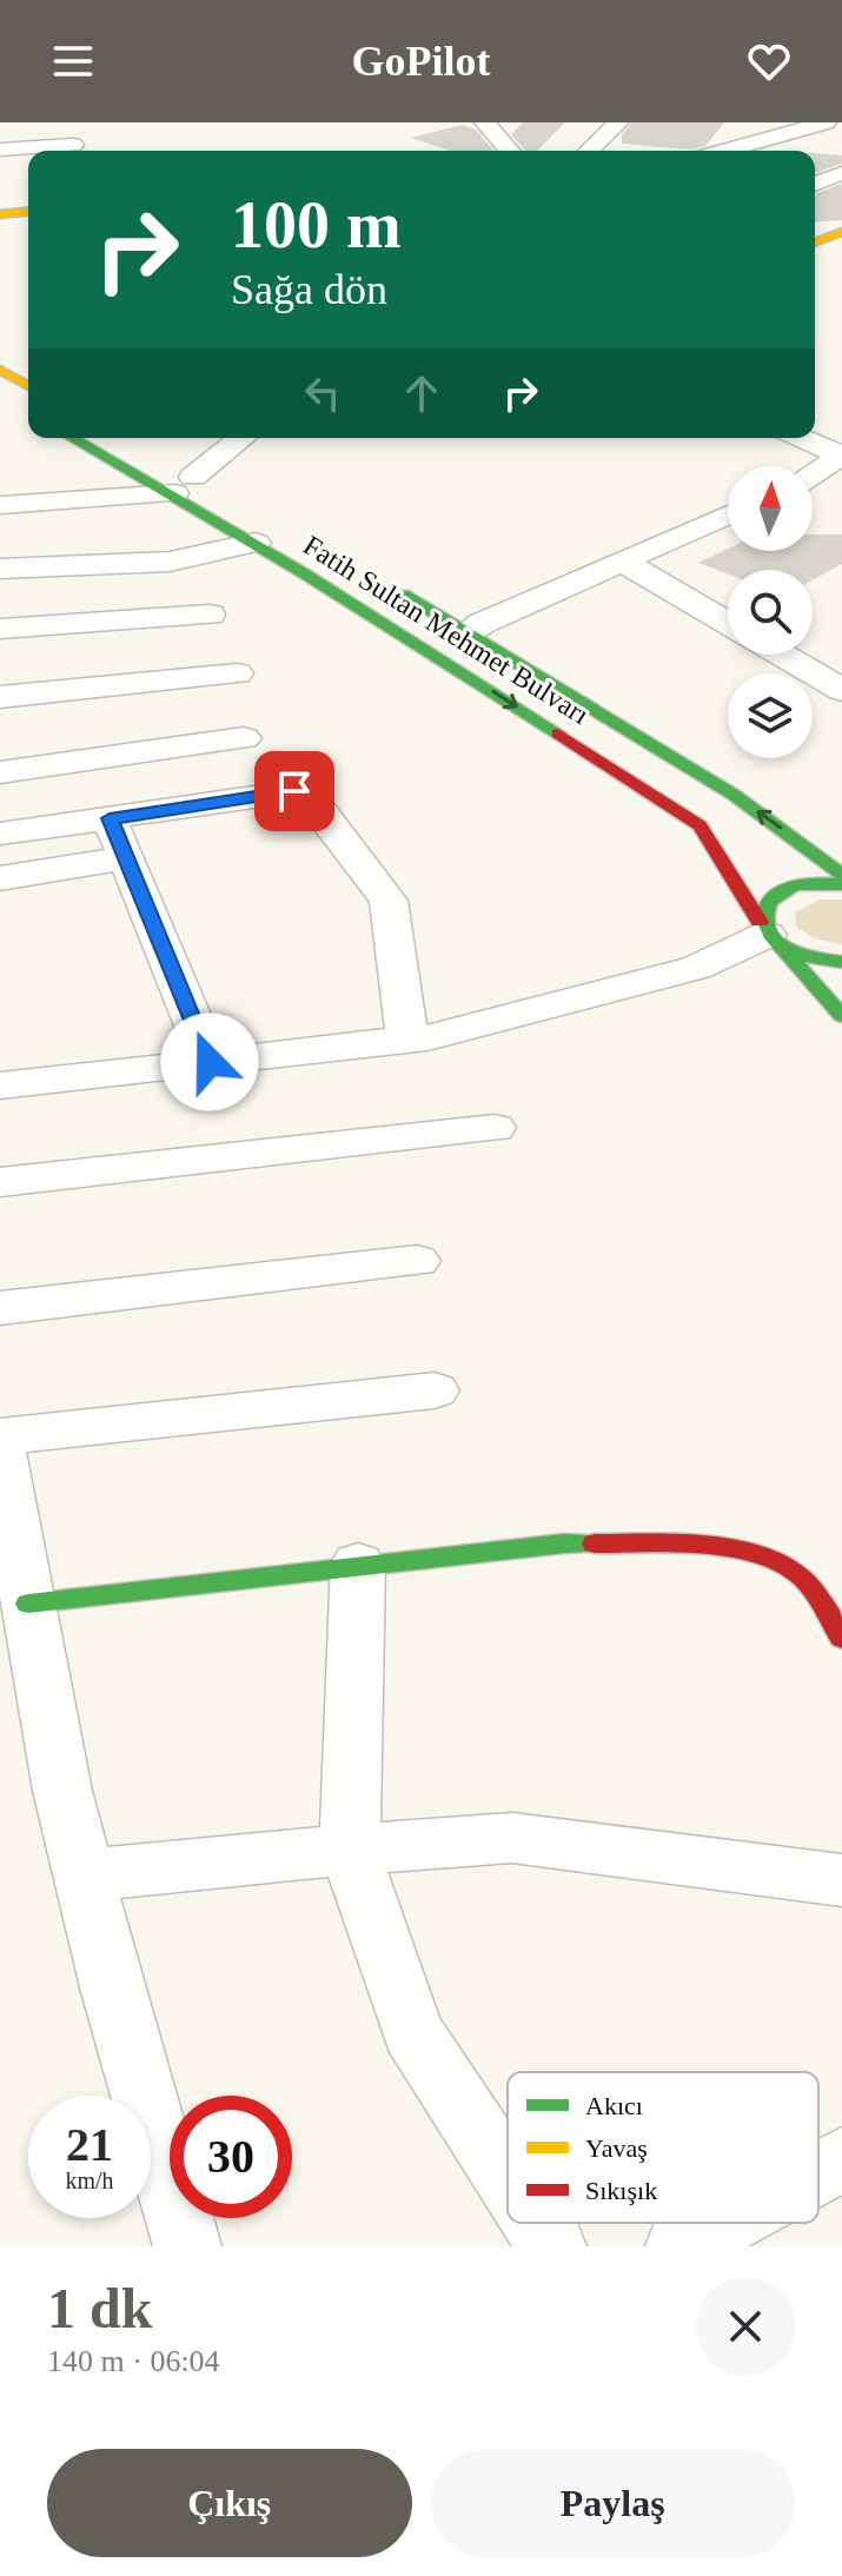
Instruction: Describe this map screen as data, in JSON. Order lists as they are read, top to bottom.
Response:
{
  "streets": {
    "main road": ["Fatih Sultan Mehmet Bulvarı"]
  },
  "legend": ["Akıcı", "Yavaş", "Sıkışık"],
  "north": "top",
  "page": {
    "header": "GoPilot",
    "turn": ["100 m", "Sağa dön"],
    "speed": "21 km/h",
    "limit": "30",
    "heading": ["1 dk", "140 m · 06:04"],
    "buttons": ["Çıkış", "Paylaş"]
  }
}
